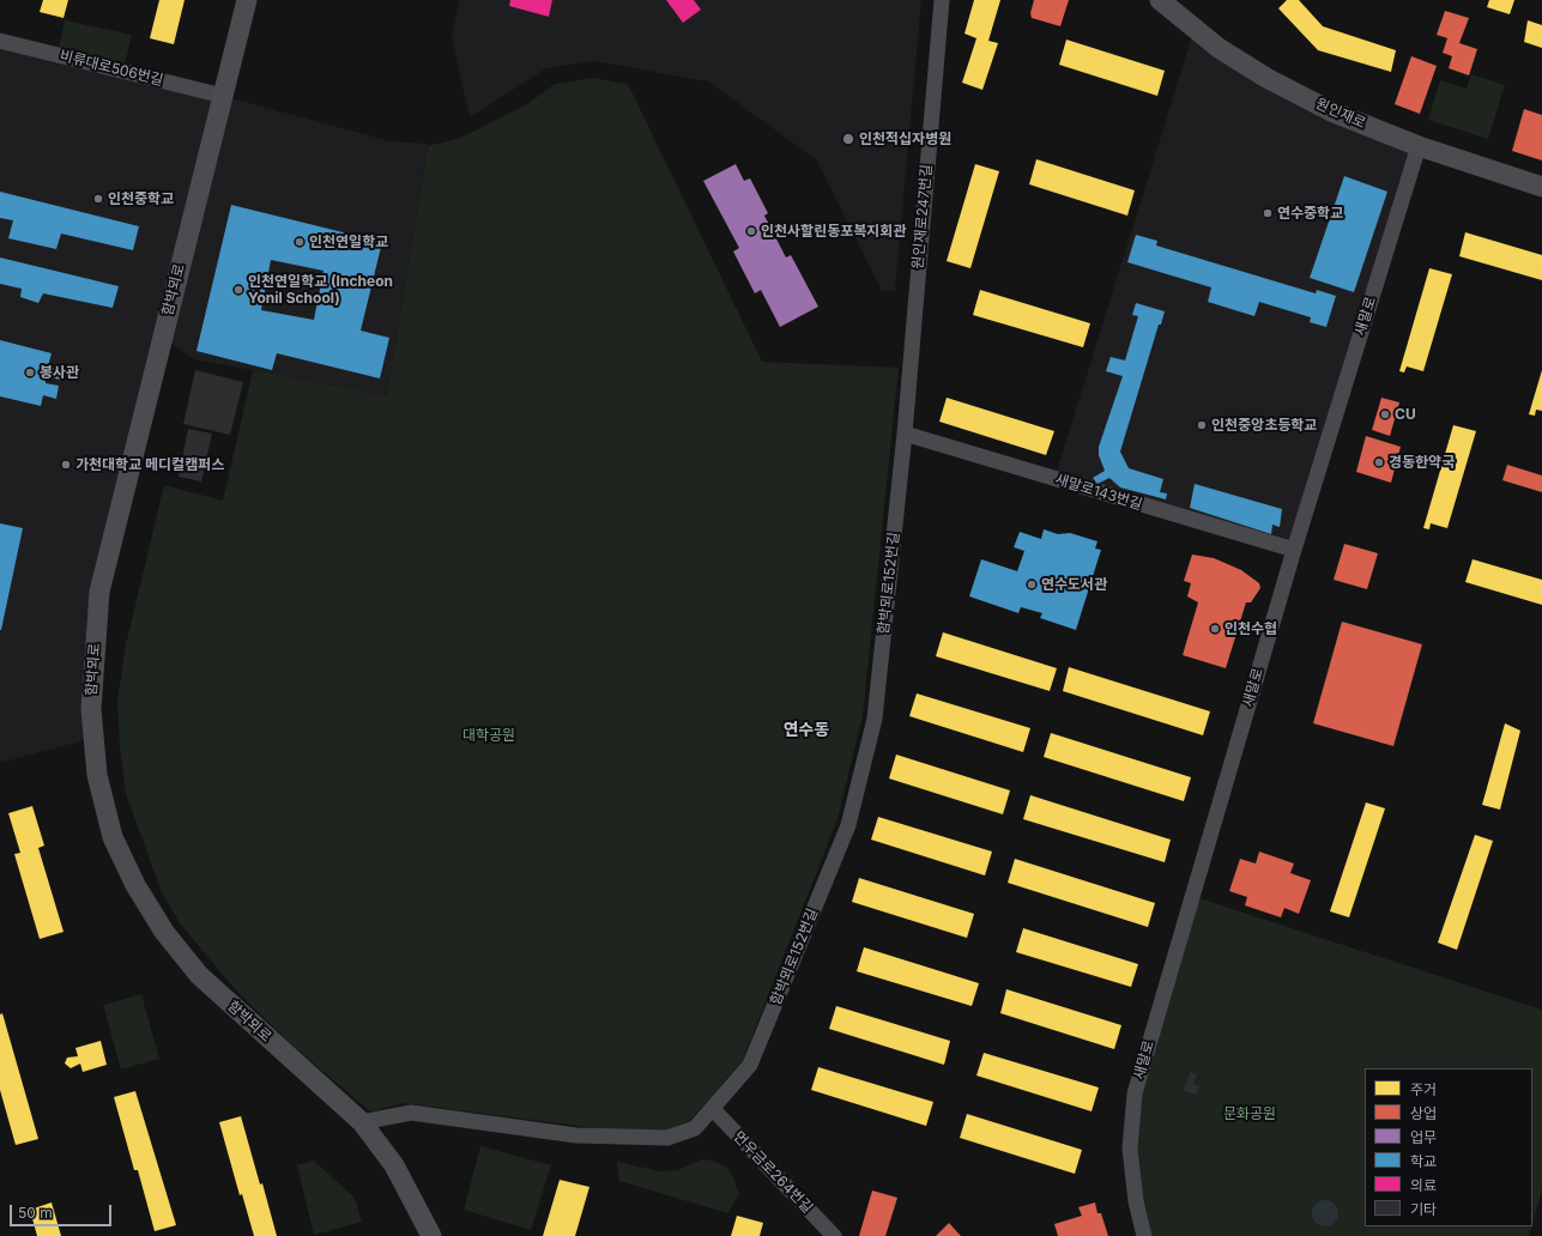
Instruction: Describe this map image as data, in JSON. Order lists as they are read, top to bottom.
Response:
{
  "streets": {
    "main road": ["원인재로", "함박뫼로"],
    "street": [
      "비류대로506번길",
      "원인재로247번길",
      "새말로",
      "새말로143번길",
      "함박뫼로152번길",
      "먼우금로264번길"
    ]
  },
  "crossings": [
    ["비류대로506번길", "함박뫼로"],
    ["원인재로", "새말로"],
    ["원인재로247번길", "새말로143번길"],
    ["원인재로247번길", "함박뫼로152번길"],
    ["함박뫼로", "함박뫼로152번길"],
    ["새말로", "새말로143번길"],
    ["새말로143번길", "함박뫼로152번길"],
    ["함박뫼로152번길", "먼우금로264번길"]
  ],
  "districts": ["연수동"],
  "parks": ["대학공원", "문화공원"],
  "places": [
    "인천적십자병원",
    "인천중학교",
    "연수중학교",
    "인천사할린동포복지회관",
    "인천연일학교",
    "인천연일학교 (Incheon Yonil School)",
    "봉사관",
    "CU",
    "인천중앙초등학교",
    "경동한약국",
    "가천대학교 메디컬캠퍼스",
    "연수도서관",
    "인천수협"
  ],
  "legend": [
    "주거",
    "상업",
    "업무",
    "학교",
    "의료",
    "기타"
  ],
  "scale_bar": "50 m"
}
